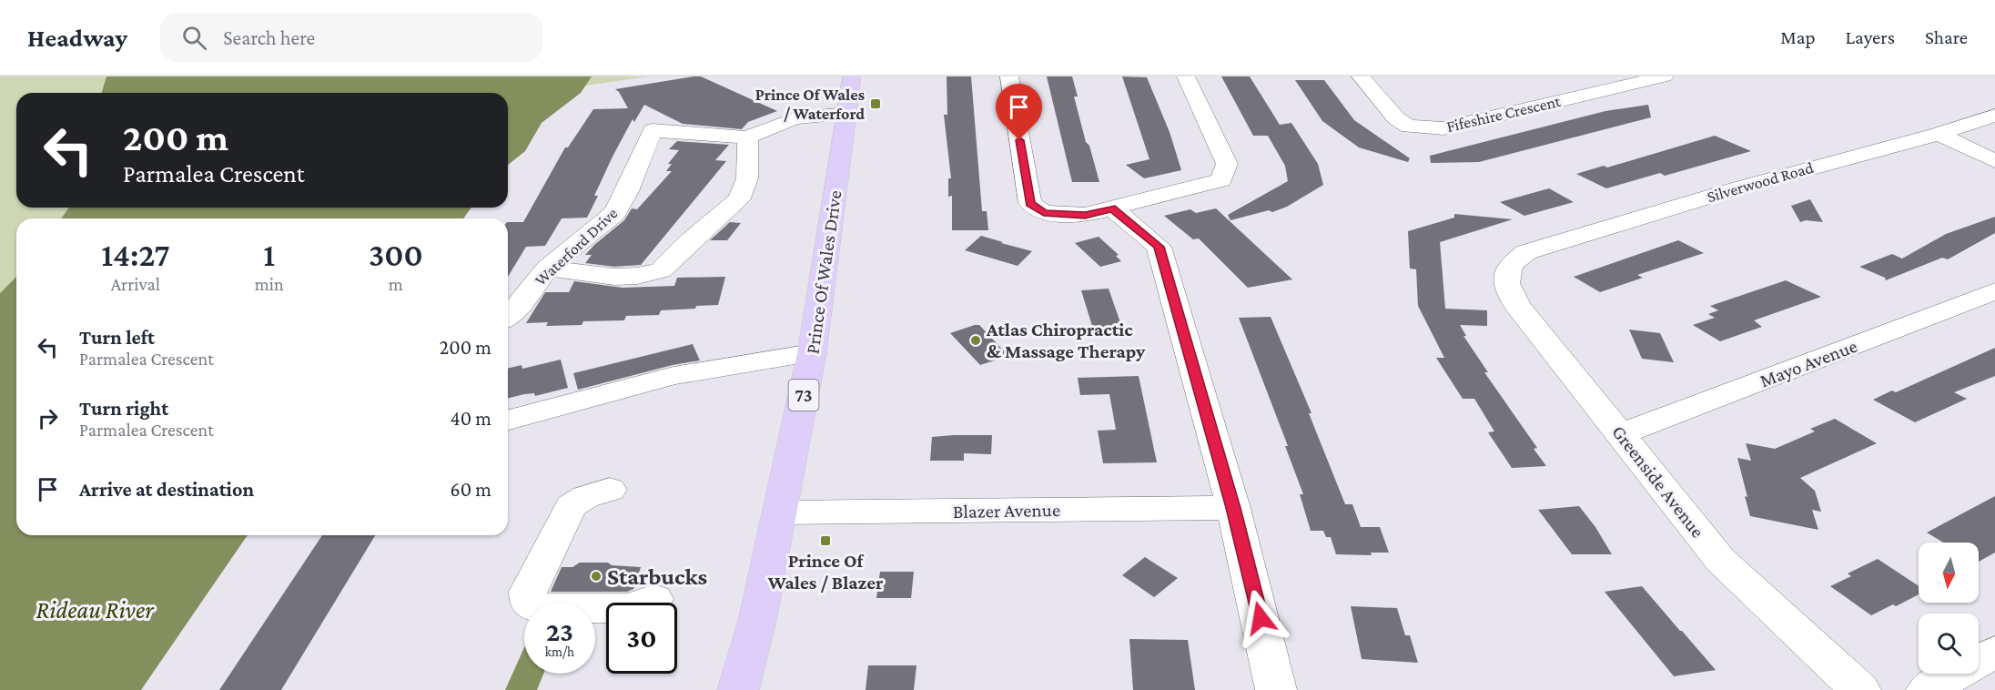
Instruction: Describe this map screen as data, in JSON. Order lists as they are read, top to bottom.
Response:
{
  "streets": {
    "main road": ["Prince Of Wales Drive", "73"],
    "street": [
      "Fifeshire Crescent",
      "Silverwood Road",
      "Waterford Drive",
      "Mayo Avenue",
      "Greenside Avenue",
      "Blazer Avenue"
    ]
  },
  "crossings": [
    ["Silverwood Road", "Greenside Avenue"],
    ["Prince Of Wales Drive", "Blazer Avenue"],
    ["Mayo Avenue", "Greenside Avenue"]
  ],
  "water": ["Rideau River"],
  "places": {
    "transit": ["Prince Of Wales / Waterford", "Prince Of Wales / Blazer"],
    "other": ["Atlas Chiropractic & Massage Therapy", "Starbucks"]
  },
  "north": "bottom",
  "page": {
    "header": "Headway",
    "search": "Search here",
    "nav": ["Map", "Layers", "Share"],
    "turn": ["200 m", "Parmalea Crescent"],
    "eta": [
      "14:27",
      "Arrival",
      "1",
      "min",
      "300",
      "m"
    ],
    "list": [
      {
        "name": "Turn left",
        "note": "Parmalea Crescent",
        "value": "200 m"
      },
      {
        "name": "Turn right",
        "note": "Parmalea Crescent",
        "value": "40 m"
      },
      {
        "name": "Arrive at destination",
        "value": "60 m"
      }
    ],
    "speed": "23 km/h",
    "limit": "30"
  }
}
